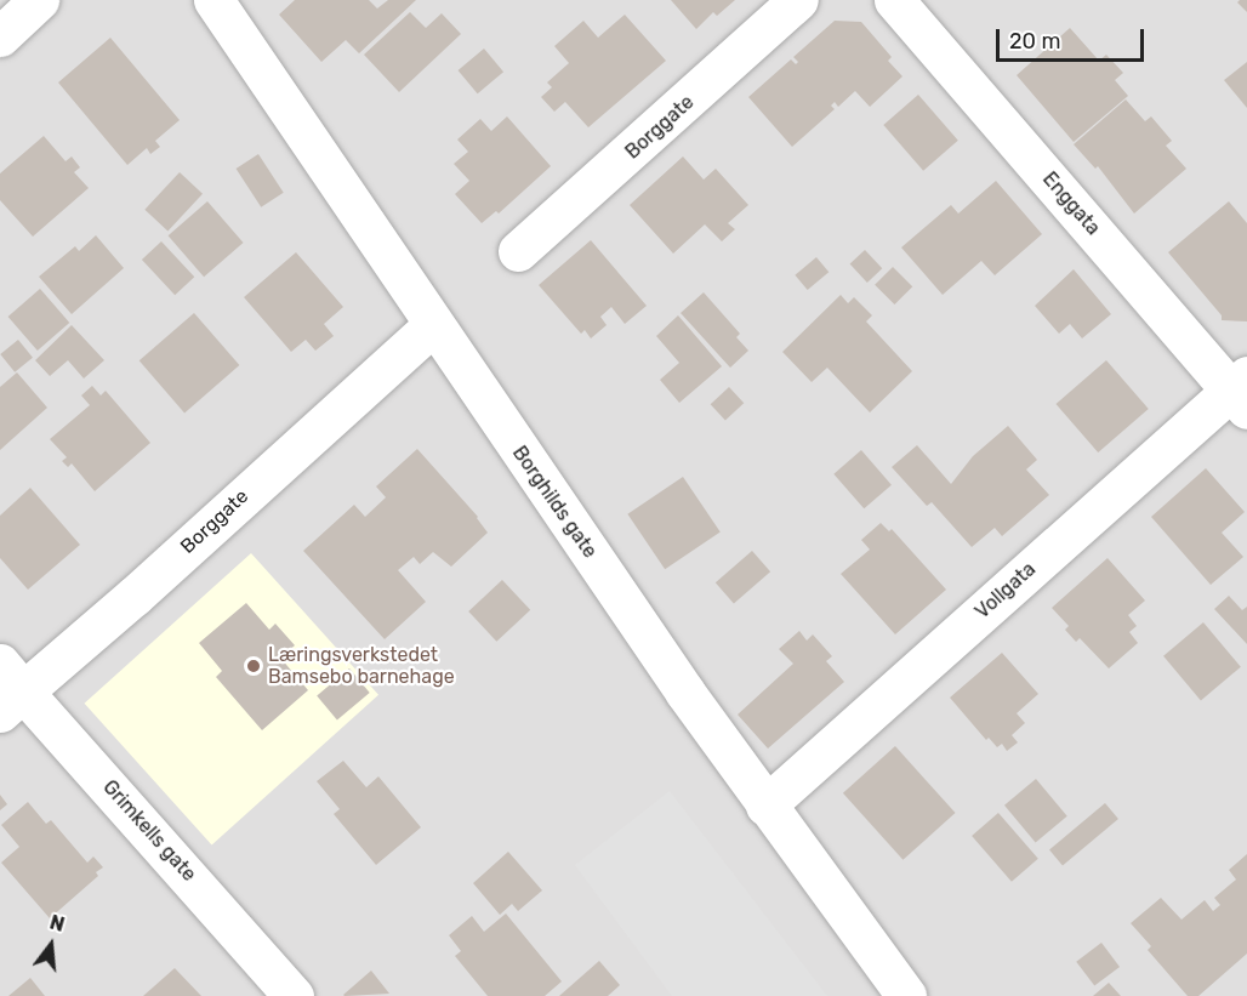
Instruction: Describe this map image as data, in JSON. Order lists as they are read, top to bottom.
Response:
{
  "streets": {
    "street": [
      "Borggate",
      "Enggata",
      "Borghilds gate",
      "Vollgata",
      "Grimkells gate"
    ]
  },
  "crossings": [
    ["Borggate", "Borghilds gate"],
    ["Borggate", "Grimkells gate"],
    ["Enggata", "Vollgata"],
    ["Borghilds gate", "Vollgata"]
  ],
  "places": ["Læringsverkstedet Bamsebo barnehage"],
  "scale_bar": "20 m",
  "north": "top"
}
